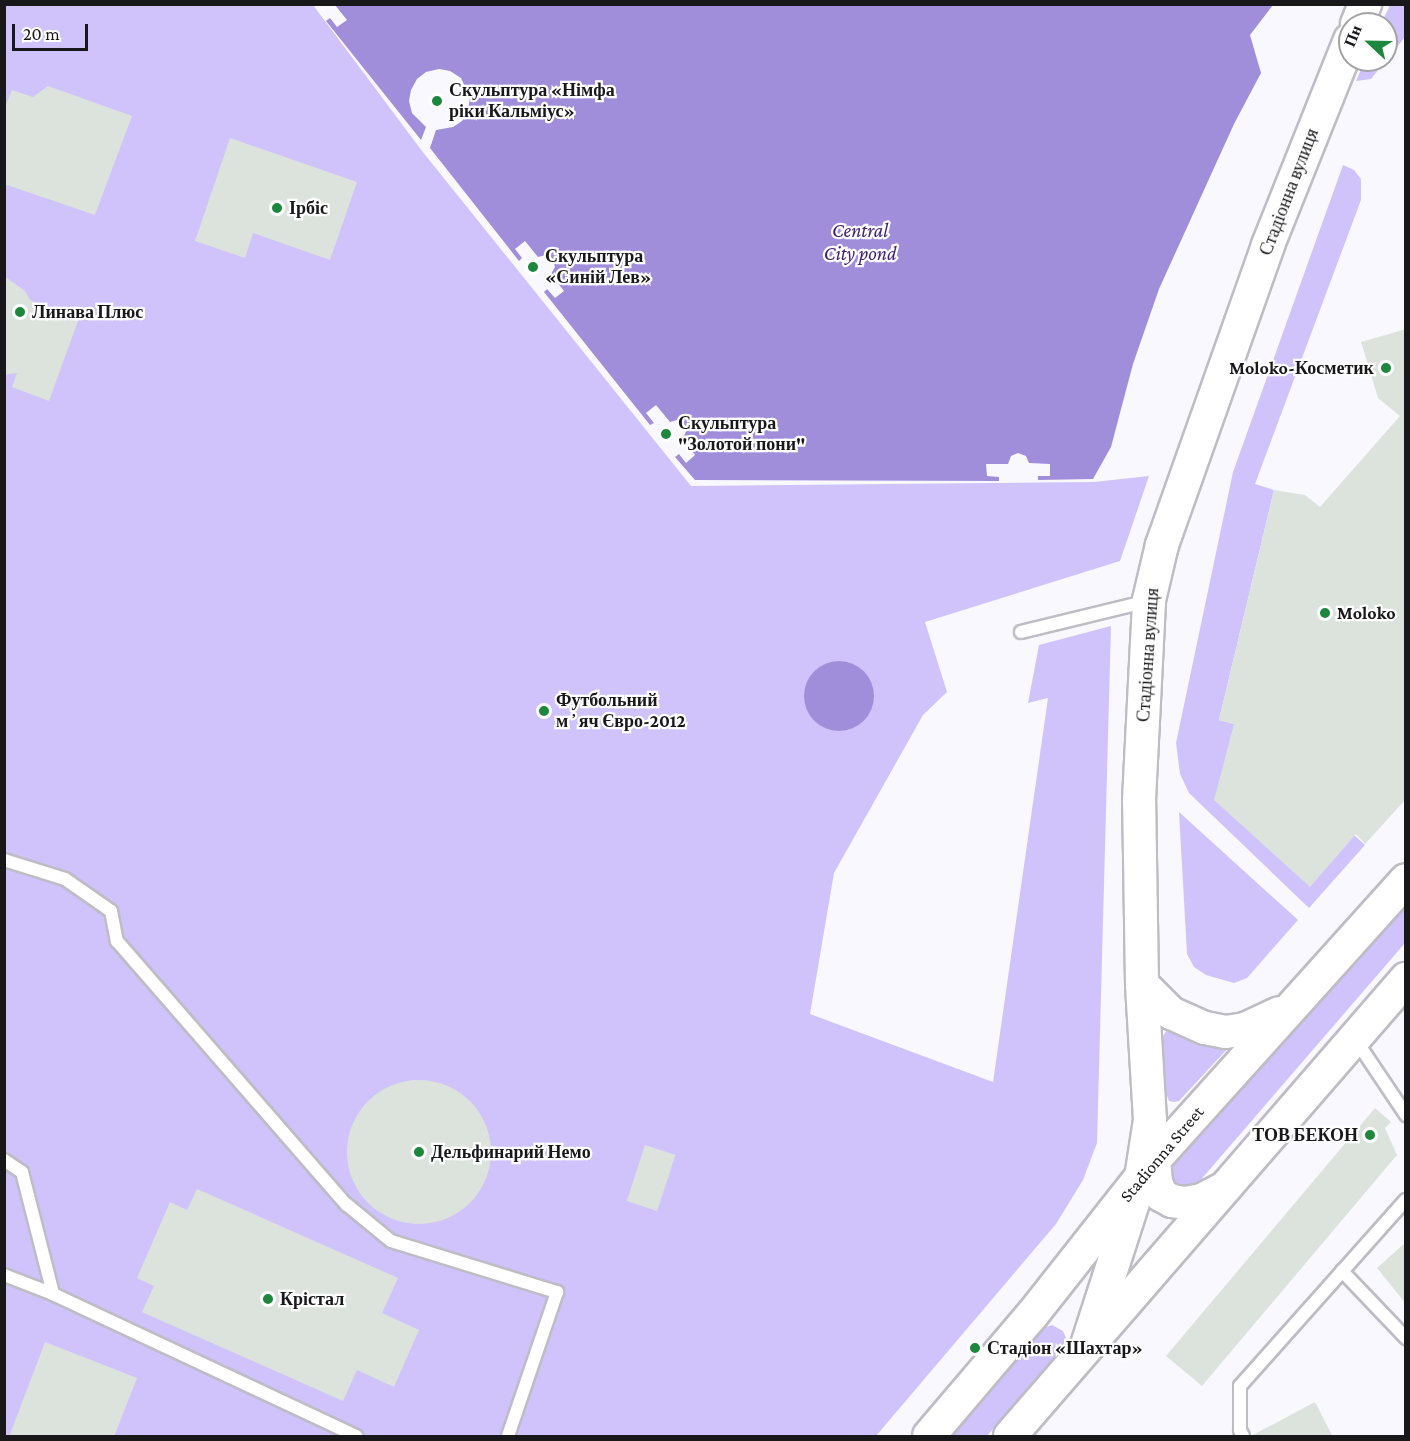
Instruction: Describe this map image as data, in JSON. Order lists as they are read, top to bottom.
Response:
{
  "streets": {
    "street": ["Стадіонна вулиця", "Stadionna Street"]
  },
  "crossings": [
    ["Стадіонна вулиця", "Stadionna Street"]
  ],
  "water": ["Central City pond"],
  "places": [
    "Скульптура «Німфа ріки Кальміус»",
    "Ірбіс",
    "Скульптура «Синій Лев»",
    "Линава Плюс",
    "Moloko-Косметик",
    "Скульптура \"Золотой пони\"",
    "Moloko",
    "Футбольний мʼяч Євро-2012",
    "ТОВ БЕКОН",
    "Дельфинарий Немо",
    "Крістал",
    "Стадіон «Шахтар»"
  ],
  "scale_bar": "20 m",
  "north": "left"
}
